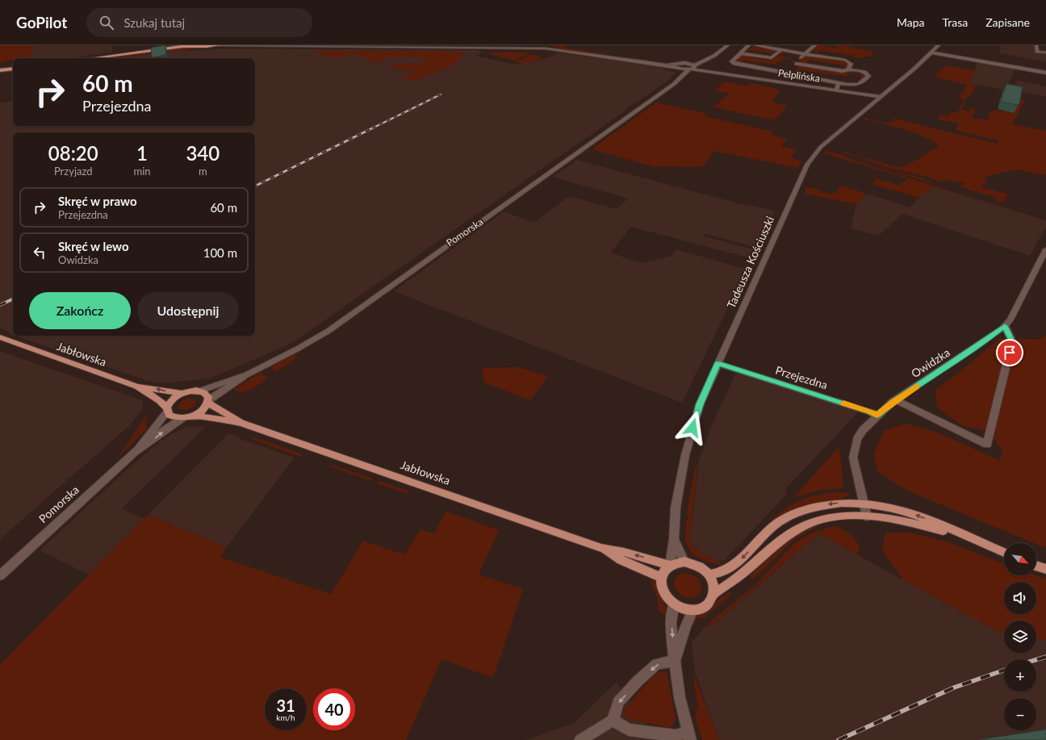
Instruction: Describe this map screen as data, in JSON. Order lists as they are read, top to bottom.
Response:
{
  "streets": {
    "main road": ["Jabłowska"],
    "street": [
      "Pelplińska",
      "Pomorska",
      "Tadeusza Kościuszki",
      "Owidzka",
      "Przejezdna"
    ]
  },
  "crossings": [
    ["Pelplińska", "Pomorska"],
    ["Pelplińska", "Tadeusza Kościuszki"],
    ["Pomorska", "Jabłowska"],
    ["Tadeusza Kościuszki", "Jabłowska"],
    ["Tadeusza Kościuszki", "Przejezdna"],
    ["Owidzka", "Przejezdna"]
  ],
  "north": "bottom right",
  "page": {
    "header": "GoPilot",
    "search": "Szukaj tutaj",
    "nav": ["Mapa", "Trasa", "Zapisane"],
    "turn": ["60 m", "Przejezdna"],
    "eta": [
      "08:20",
      "Przyjazd",
      "1",
      "min",
      "340",
      "m"
    ],
    "list": [
      {
        "name": "Skręć w prawo",
        "note": "Przejezdna",
        "value": "60 m"
      },
      {
        "name": "Skręć w lewo",
        "note": "Owidzka",
        "value": "100 m"
      }
    ],
    "buttons": ["Zakończ", "Udostępnij"],
    "map_buttons": ["+", "−"],
    "speed": "31 km/h",
    "limit": "40"
  }
}
